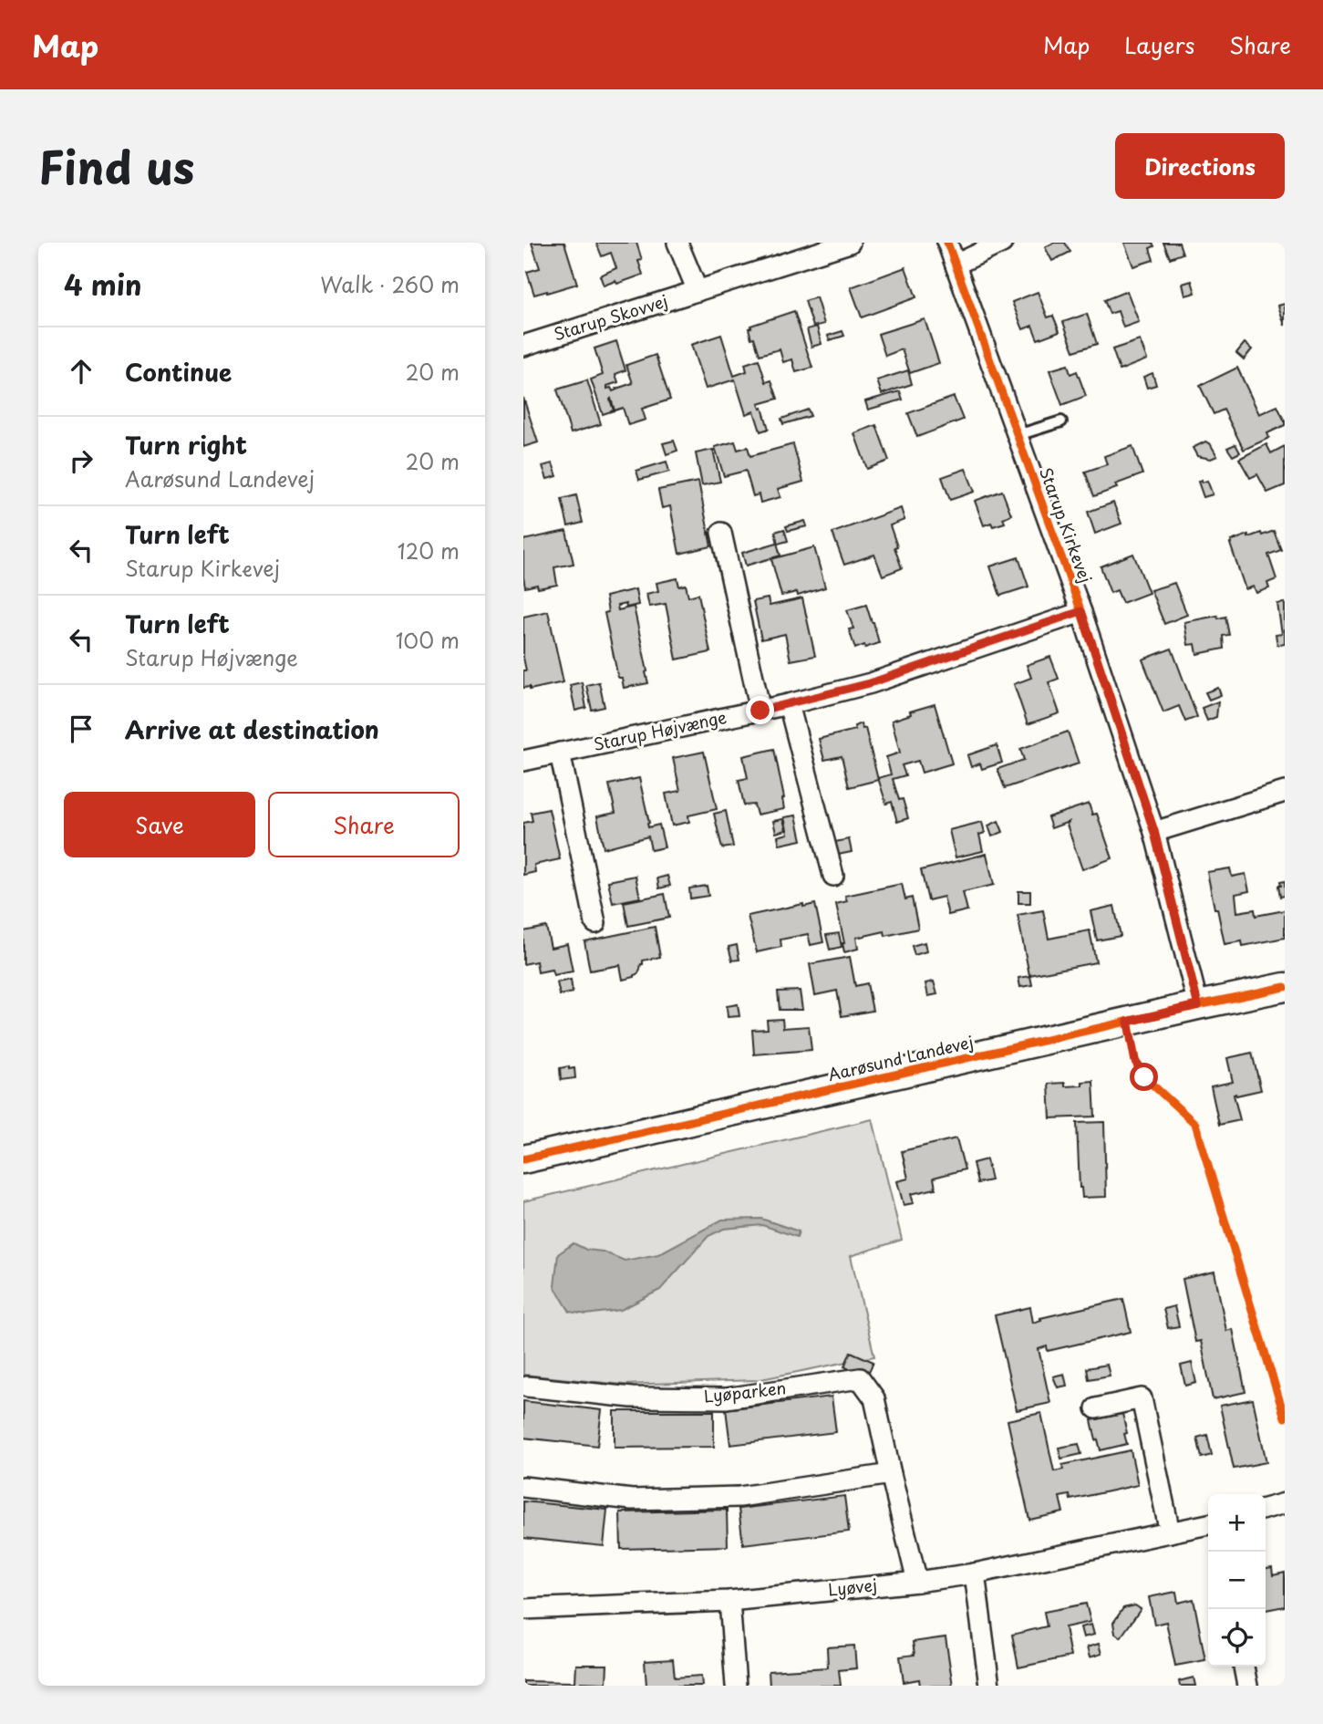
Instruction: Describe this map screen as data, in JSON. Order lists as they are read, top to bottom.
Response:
{
  "streets": {
    "street": [
      "Starup Skovvej",
      "Starup Kirkevej",
      "Starup Højvænge",
      "Aarøsund Landevej",
      "Lyøparken",
      "Lyøvej"
    ]
  },
  "crossings": [
    ["Starup Kirkevej", "Starup Højvænge"],
    ["Starup Kirkevej", "Aarøsund Landevej"],
    ["Lyøparken", "Lyøvej"]
  ],
  "page": {
    "header": "Map",
    "nav": ["Map", "Layers", "Share"],
    "title": "Find us",
    "buttons": [
      "Directions",
      ["Save", "Share"]
    ],
    "heading": ["4 min", "Walk · 260 m"],
    "list": [
      ["Continue", "20 m"],
      ["Turn right", "Aarøsund Landevej", "20 m"],
      ["Turn left", "Starup Kirkevej", "120 m"],
      ["Turn left", "Starup Højvænge", "100 m"],
      "Arrive at destination"
    ],
    "map_buttons": ["+", "−"]
  }
}
